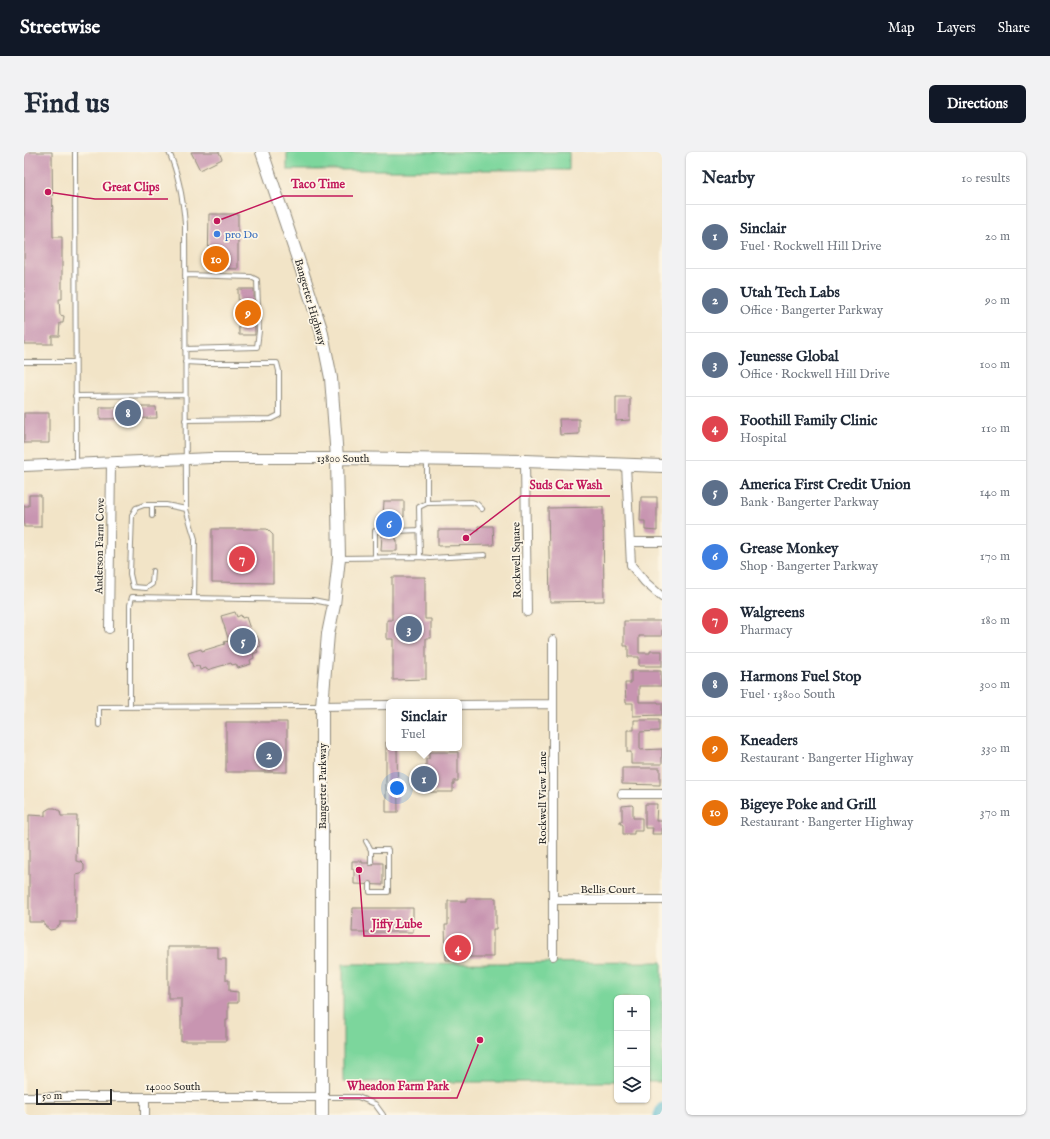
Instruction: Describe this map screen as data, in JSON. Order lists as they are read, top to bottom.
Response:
{
  "streets": {
    "main road": ["Bangerter Highway", "13800 South", "Bangerter Parkway"],
    "street": [
      "Anderson Farm Cove",
      "Rockwell Square",
      "Rockwell View Lane",
      "Bellis Court",
      "14000 South"
    ]
  },
  "crossings": [
    ["Bangerter Highway", "13800 South"],
    ["Bangerter Highway", "Bangerter Parkway"],
    ["13800 South", "Anderson Farm Cove"],
    ["13800 South", "Rockwell Square"],
    ["13800 South", "Bangerter Parkway"],
    ["Bangerter Parkway", "14000 South"],
    ["Rockwell View Lane", "Bellis Court"]
  ],
  "places": [
    "Great Clips",
    "Taco Time",
    "pro Do",
    "Suds Car Wash",
    "Jiffy Lube",
    "Wheadon Farm Park"
  ],
  "scale_bar": "50 m",
  "page": {
    "header": "Streetwise",
    "nav": ["Map", "Layers", "Share"],
    "buttons": "Directions",
    "title": "Find us",
    "heading": ["Nearby", "10 results"],
    "list": [
      {
        "mark": "1",
        "name": "Sinclair",
        "note": "Fuel · Rockwell Hill Drive",
        "value": "20 m"
      },
      {
        "mark": "2",
        "name": "Utah Tech Labs",
        "note": "Office · Bangerter Parkway",
        "value": "90 m"
      },
      {
        "mark": "3",
        "name": "Jeunesse Global",
        "note": "Office · Rockwell Hill Drive",
        "value": "100 m"
      },
      {
        "mark": "4",
        "name": "Foothill Family Clinic",
        "note": "Hospital",
        "value": "110 m"
      },
      {
        "mark": "5",
        "name": "America First Credit Union",
        "note": "Bank · Bangerter Parkway",
        "value": "140 m"
      },
      {
        "mark": "6",
        "name": "Grease Monkey",
        "note": "Shop · Bangerter Parkway",
        "value": "170 m"
      },
      {
        "mark": "7",
        "name": "Walgreens",
        "note": "Pharmacy",
        "value": "180 m"
      },
      {
        "mark": "8",
        "name": "Harmons Fuel Stop",
        "note": "Fuel · 13800 South",
        "value": "300 m"
      },
      {
        "mark": "9",
        "name": "Kneaders",
        "note": "Restaurant · Bangerter Highway",
        "value": "330 m"
      },
      {
        "mark": "10",
        "name": "Bigeye Poke and Grill",
        "note": "Restaurant · Bangerter Highway",
        "value": "370 m"
      }
    ],
    "pins": [
      "10",
      "9",
      "8",
      "6",
      "7",
      "3",
      "5",
      "2",
      "1",
      "4"
    ],
    "popup": ["Sinclair", "Fuel"],
    "map_buttons": ["+", "−"],
    "scale": "50 m"
  }
}
